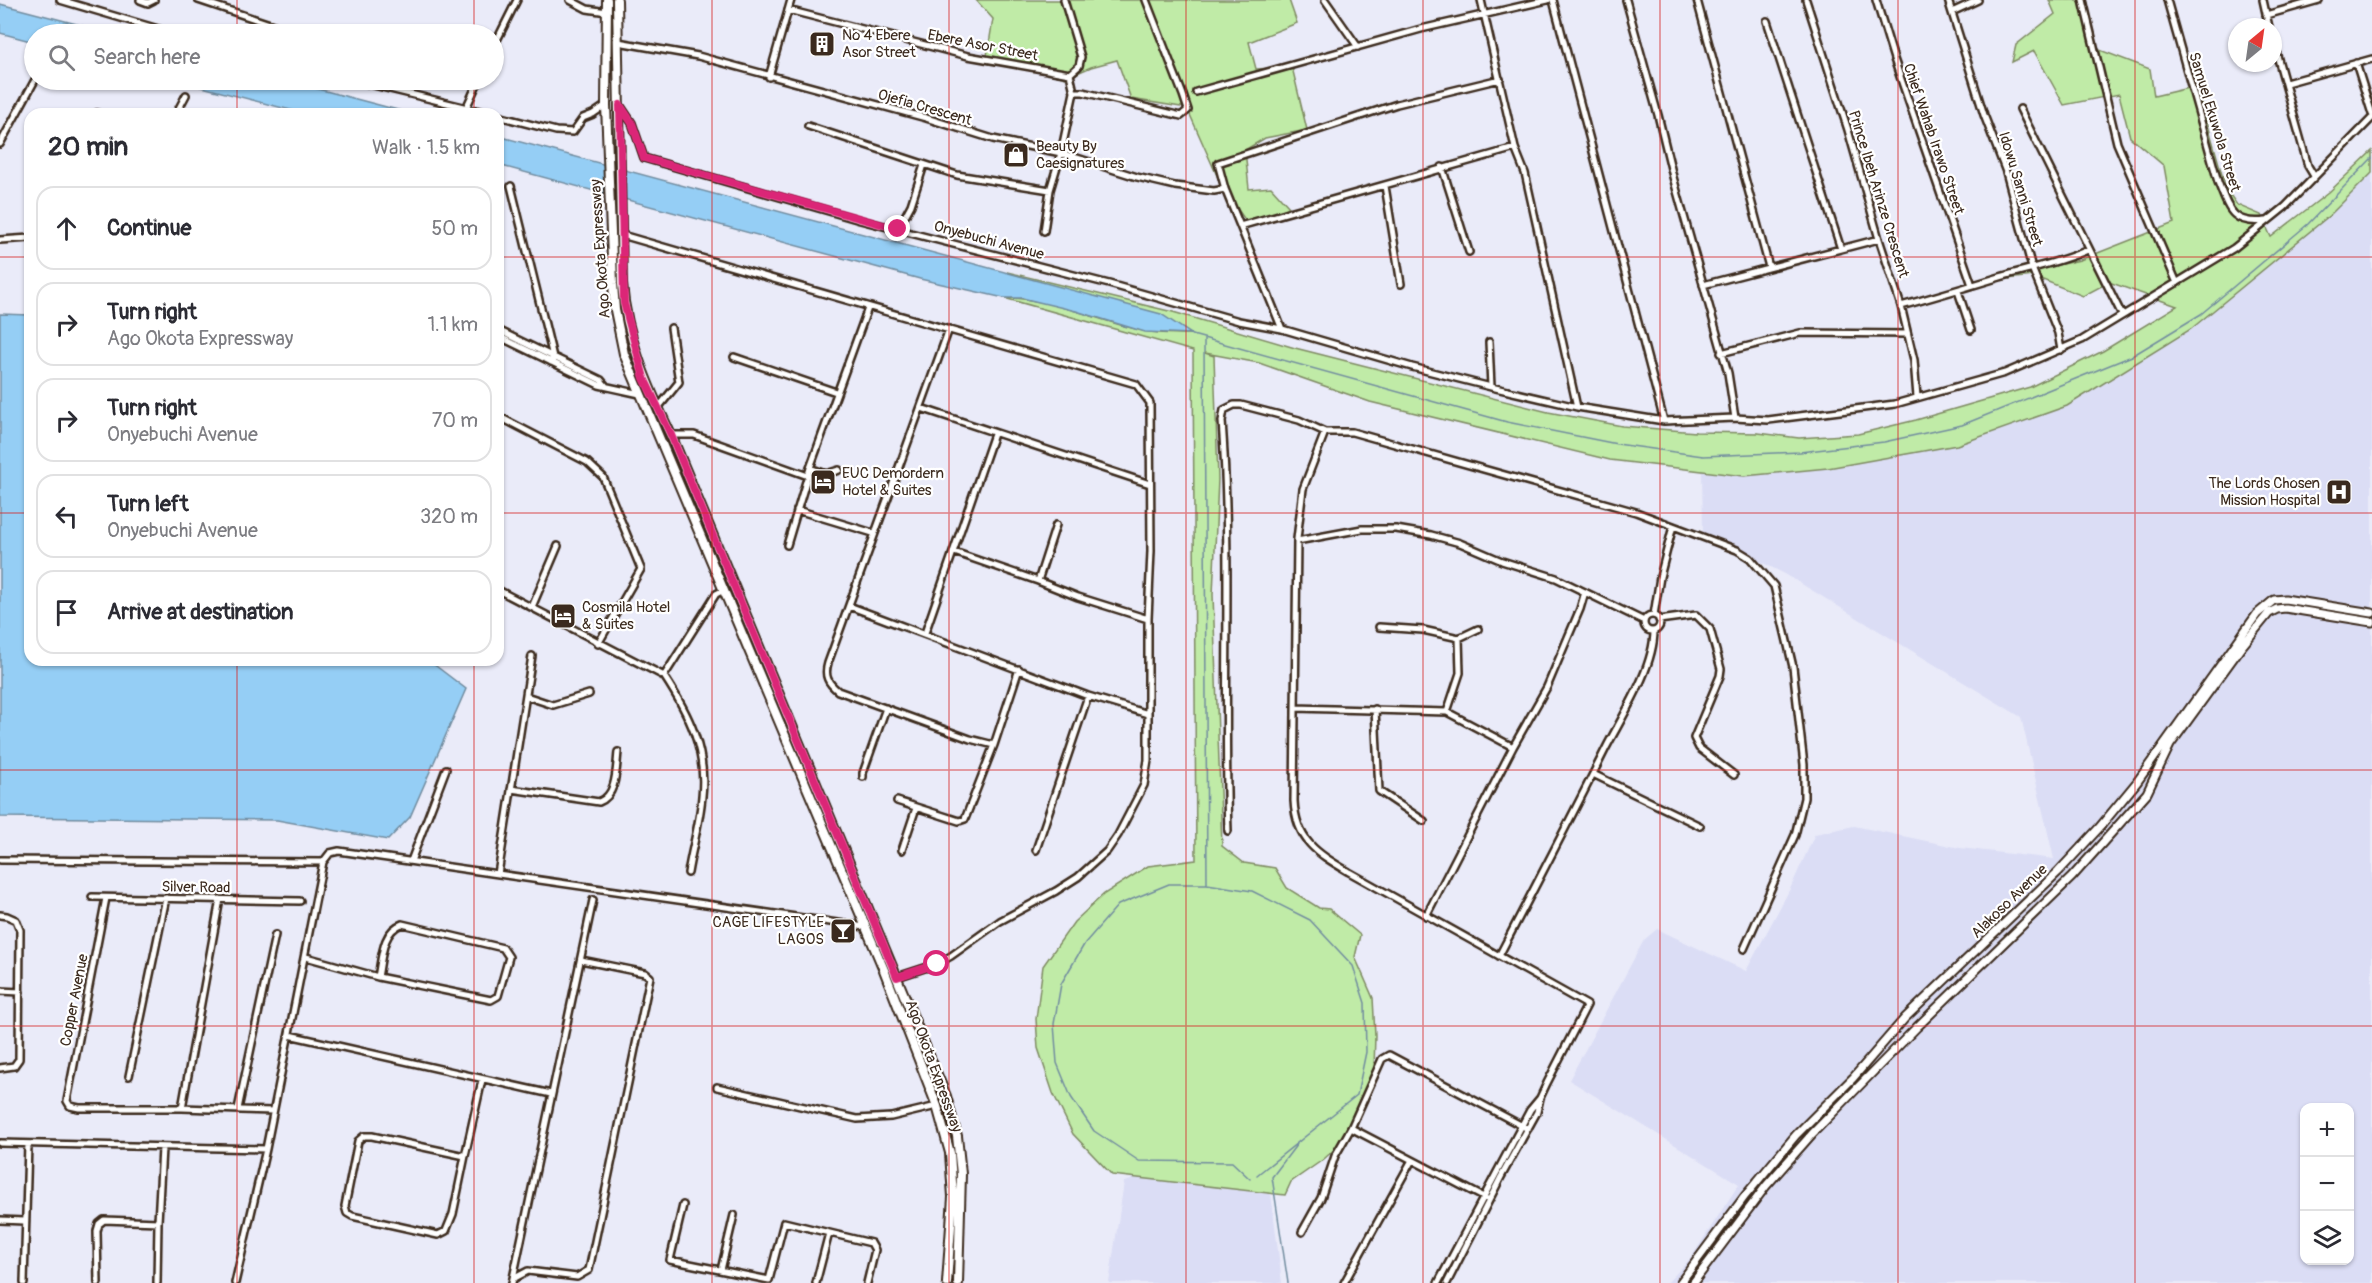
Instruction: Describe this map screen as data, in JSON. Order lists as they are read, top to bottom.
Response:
{
  "streets": {
    "main road": ["Ago Okota Expressway"],
    "street": [
      "Ebere Asor Street",
      "Ojefia Crescent",
      "Samuel Ekuwola Street",
      "Chief Wahab Irawo Street",
      "Idowu Sanni Street",
      "Prince Ibeh Arinze Crescent",
      "Onyebuchi Avenue",
      "Silver Road",
      "Alakoso Avenue",
      "Copper Avenue"
    ]
  },
  "crossings": [
    ["Ojefia Crescent", "Ago Okota Expressway"],
    ["Samuel Ekuwola Street", "Onyebuchi Avenue"],
    ["Idowu Sanni Street", "Onyebuchi Avenue"],
    ["Prince Ibeh Arinze Crescent", "Onyebuchi Avenue"],
    ["Onyebuchi Avenue", "Ago Okota Expressway"],
    ["Silver Road", "Copper Avenue"]
  ],
  "places": {
    "building": ["No 4 Ebere Asor Street"],
    "shop": ["Beauty By Caesignatures"],
    "hotel": ["EUC Demordern Hotel & Suites", "Cosmila Hotel & Suites"],
    "hospital": ["The Lords Chosen Mission Hospital"],
    "bar": ["CAGE LIFESTYLE LAGOS"]
  },
  "north": "top right",
  "page": {
    "search": "Search here",
    "heading": ["20 min", "Walk · 1.5 km"],
    "list": [
      ["Continue", "50 m"],
      ["Turn right", "Ago Okota Expressway", "1.1 km"],
      ["Turn right", "Onyebuchi Avenue", "70 m"],
      ["Turn left", "Onyebuchi Avenue", "320 m"],
      "Arrive at destination"
    ],
    "map_buttons": ["+", "−"]
  }
}
